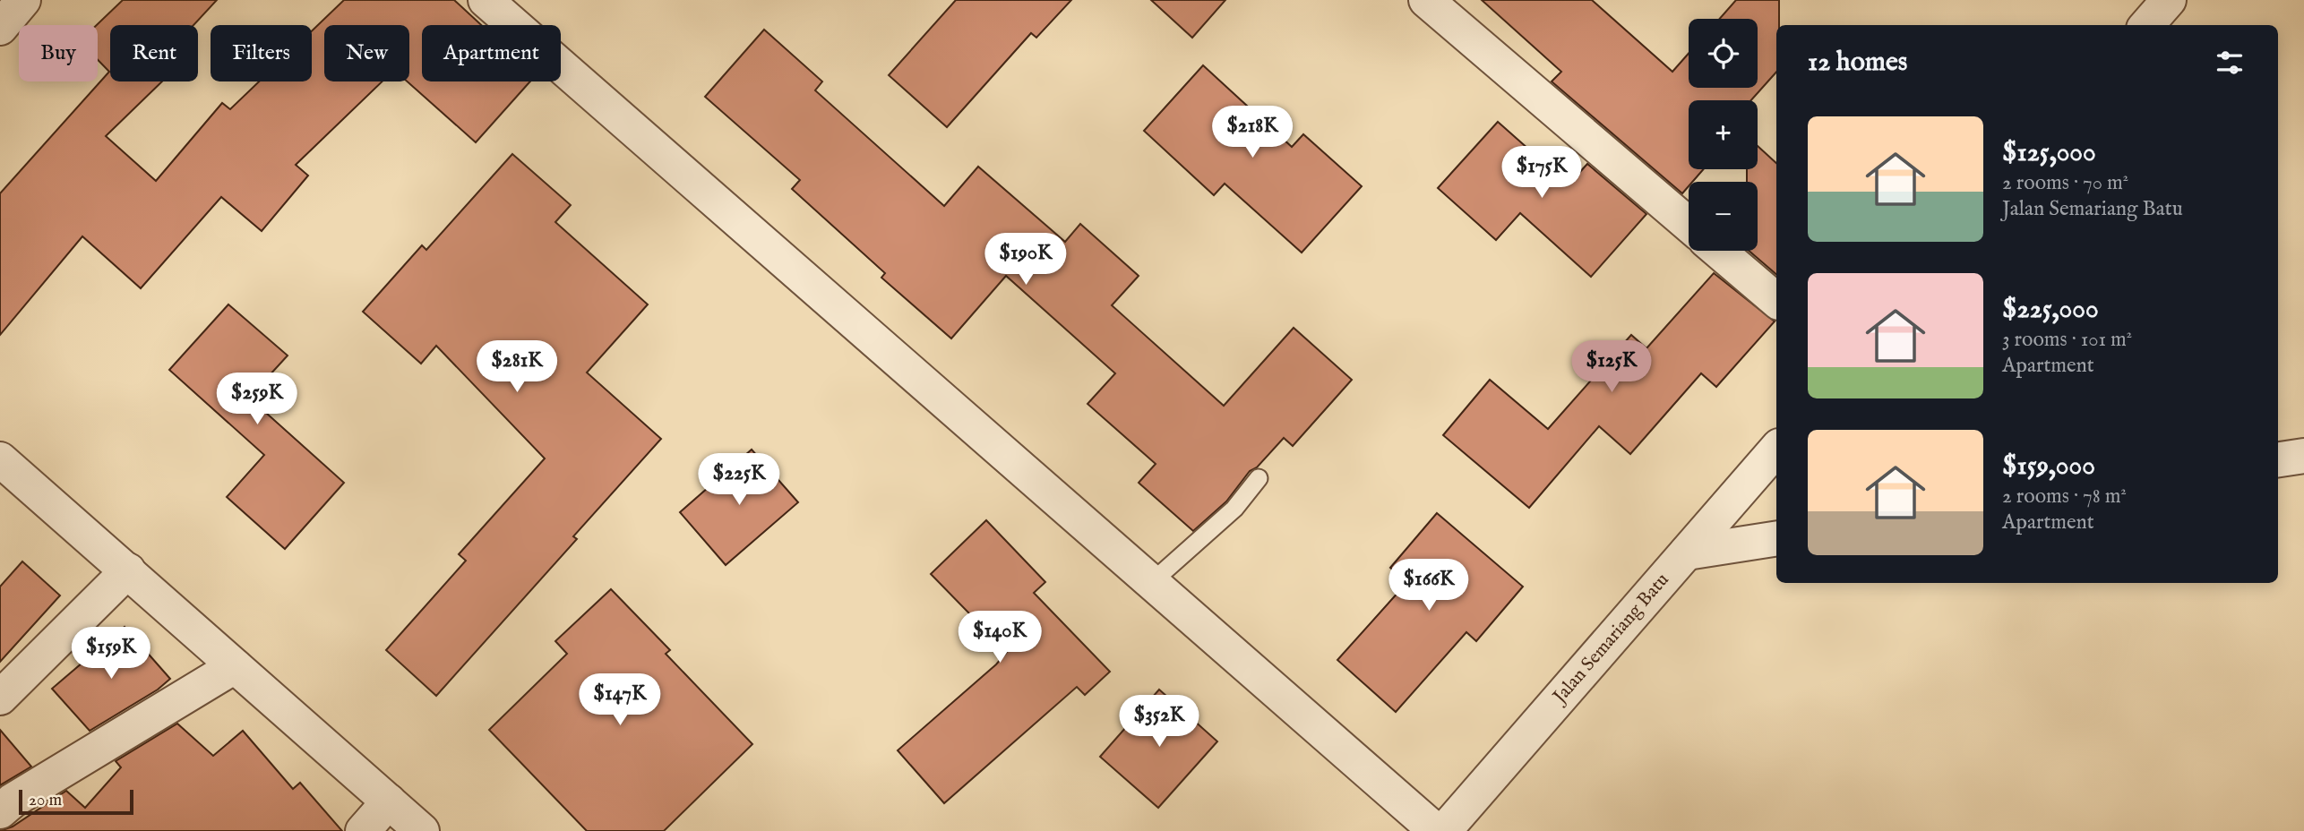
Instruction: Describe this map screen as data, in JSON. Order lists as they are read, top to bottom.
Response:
{
  "streets": {
    "street": ["Jalan Semariang Batu"]
  },
  "scale_bar": "20 m",
  "page": {
    "map_buttons": ["+", "−"],
    "chip": [
      "Buy",
      "Rent",
      "Filters",
      "New",
      "Apartment"
    ],
    "heading": "12 homes",
    "list": [
      {
        "name": "$125,000",
        "note": "2 rooms · 70 m² · Jalan Semariang Batu"
      },
      {
        "name": "$225,000",
        "note": "3 rooms · 101 m² · Apartment"
      },
      {
        "name": "$159,000",
        "note": "2 rooms · 78 m² · Apartment"
      }
    ],
    "price": [
      "$218K",
      "$175K",
      "$190K",
      "$281K",
      "$125K",
      "$259K",
      "$225K",
      "$166K",
      "$140K",
      "$159K",
      "$147K",
      "$352K"
    ],
    "scale": "20 m"
  }
}
